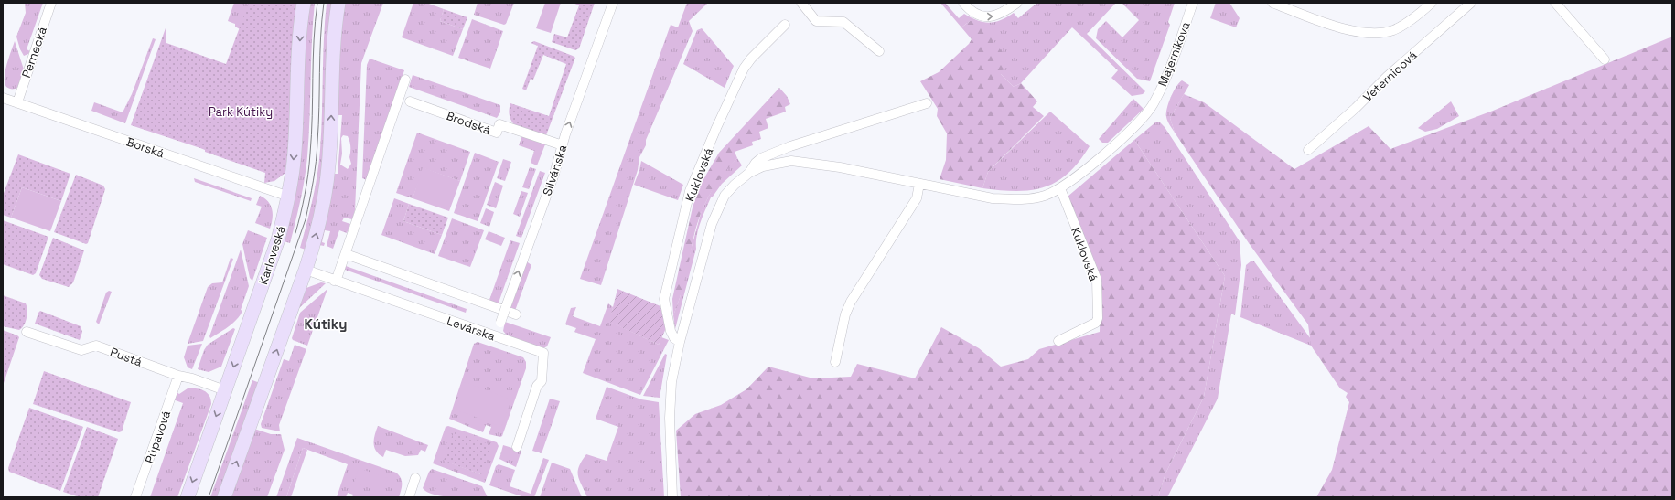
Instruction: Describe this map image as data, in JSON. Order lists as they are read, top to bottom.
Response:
{
  "streets": {
    "main road": ["Karloveská"],
    "street": [
      "Pernecká",
      "Majerníkova",
      "Veternicová",
      "Brodská",
      "Borská",
      "Silvánska",
      "Kuklovská",
      "Levárska",
      "Pustá",
      "Púpavová"
    ]
  },
  "crossings": [
    ["Pernecká", "Borská"],
    ["Majerníkova", "Kuklovská"],
    ["Brodská", "Silvánska"],
    ["Borská", "Karloveská"],
    ["Silvánska", "Levárska"],
    ["Karloveská", "Pustá"],
    ["Pustá", "Púpavová"]
  ],
  "one_way": ["Silvánska"],
  "districts": ["Kútiky"],
  "parks": ["Park Kútiky"]
}
